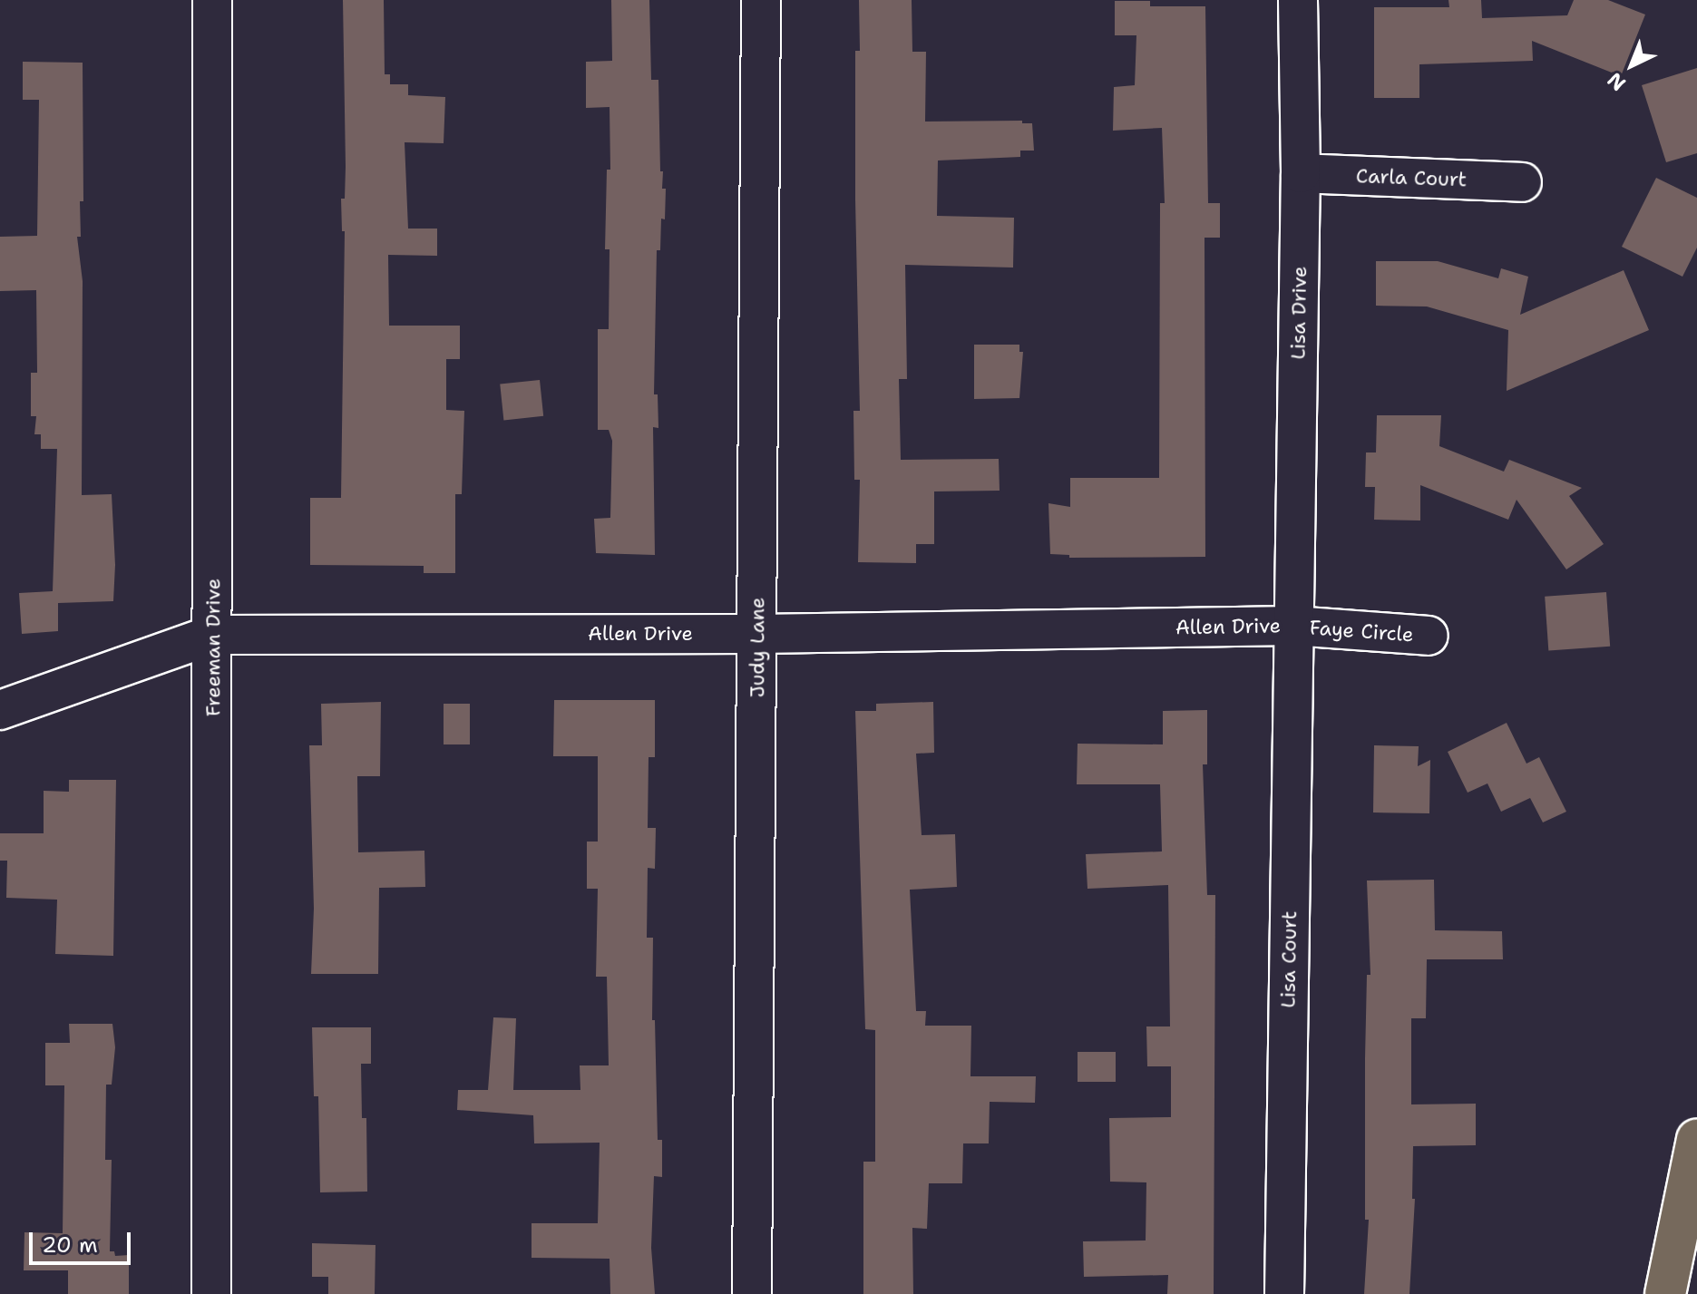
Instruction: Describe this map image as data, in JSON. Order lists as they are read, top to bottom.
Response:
{
  "streets": {
    "street": [
      "Carla Court",
      "Lisa Drive",
      "Allen Drive",
      "Faye Circle",
      "Freeman Drive",
      "Judy Lane",
      "Lisa Court"
    ]
  },
  "crossings": [
    ["Carla Court", "Lisa Drive"],
    ["Lisa Drive", "Allen Drive"],
    ["Lisa Drive", "Faye Circle"],
    ["Lisa Drive", "Lisa Court"],
    ["Allen Drive", "Faye Circle"],
    ["Allen Drive", "Freeman Drive"],
    ["Allen Drive", "Judy Lane"],
    ["Allen Drive", "Lisa Court"],
    ["Faye Circle", "Lisa Court"]
  ],
  "scale_bar": "20 m",
  "north": "bottom left"
}
